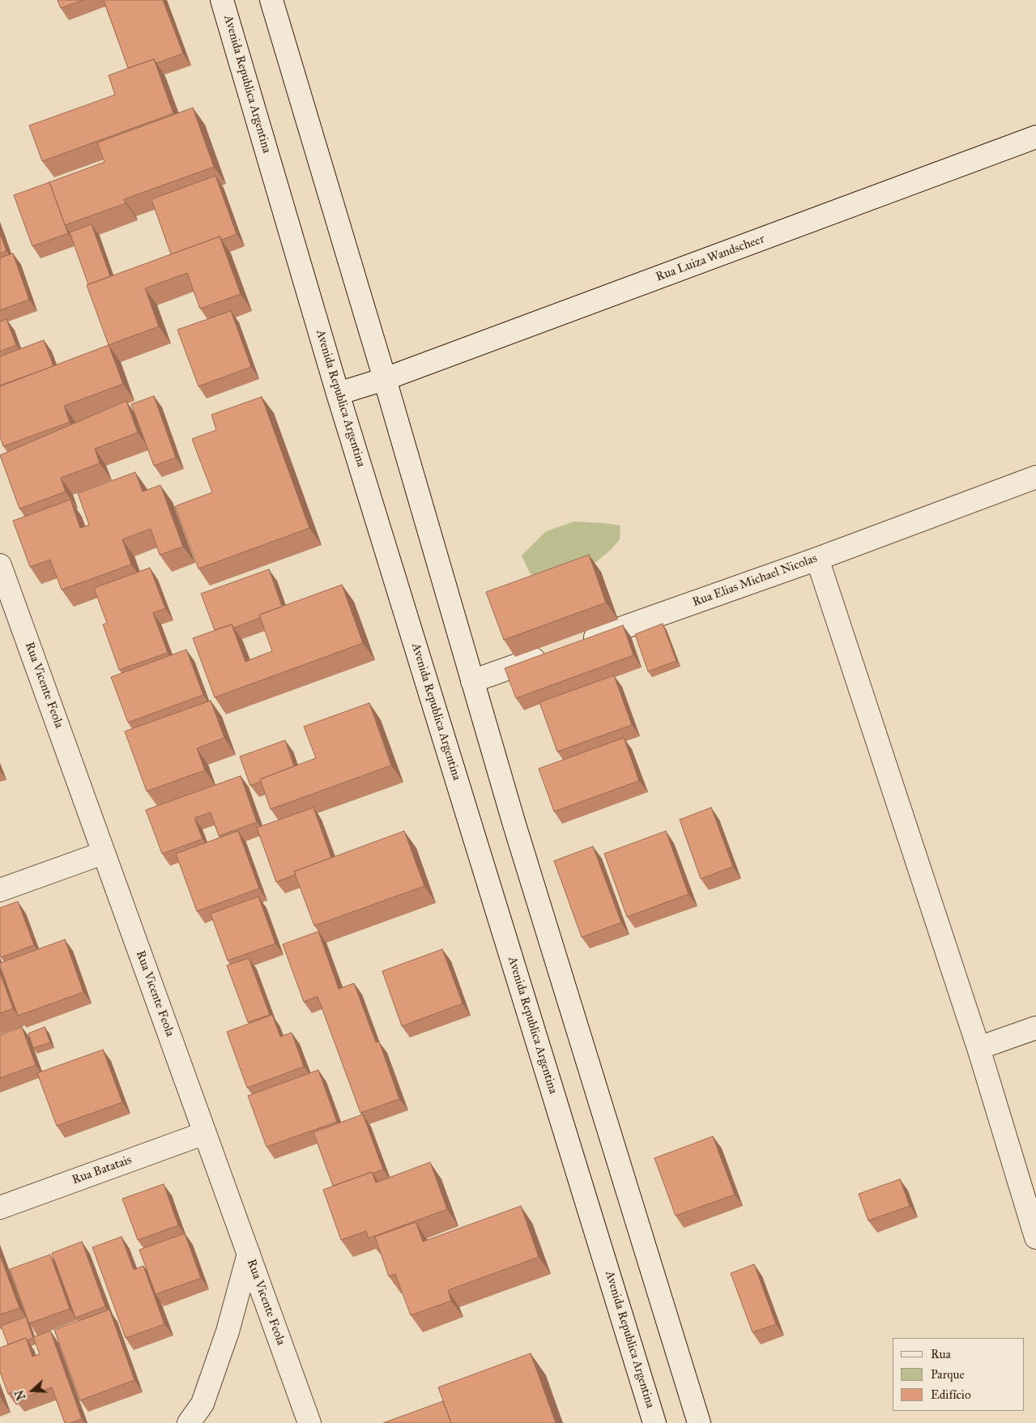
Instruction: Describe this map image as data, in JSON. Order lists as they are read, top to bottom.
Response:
{
  "streets": {
    "main road": [
      "Avenida Republica Argentina",
      "Rua Luiza Wandscheer",
      "Rua Elias Michael Nicolas",
      "Rua Vicente Feola",
      "Rua Batatais"
    ]
  },
  "crossings": [
    ["Avenida Republica Argentina", "Rua Luiza Wandscheer"],
    ["Rua Vicente Feola", "Rua Batatais"]
  ],
  "legend": ["Rua", "Parque", "Edifício"],
  "north": "left"
}
